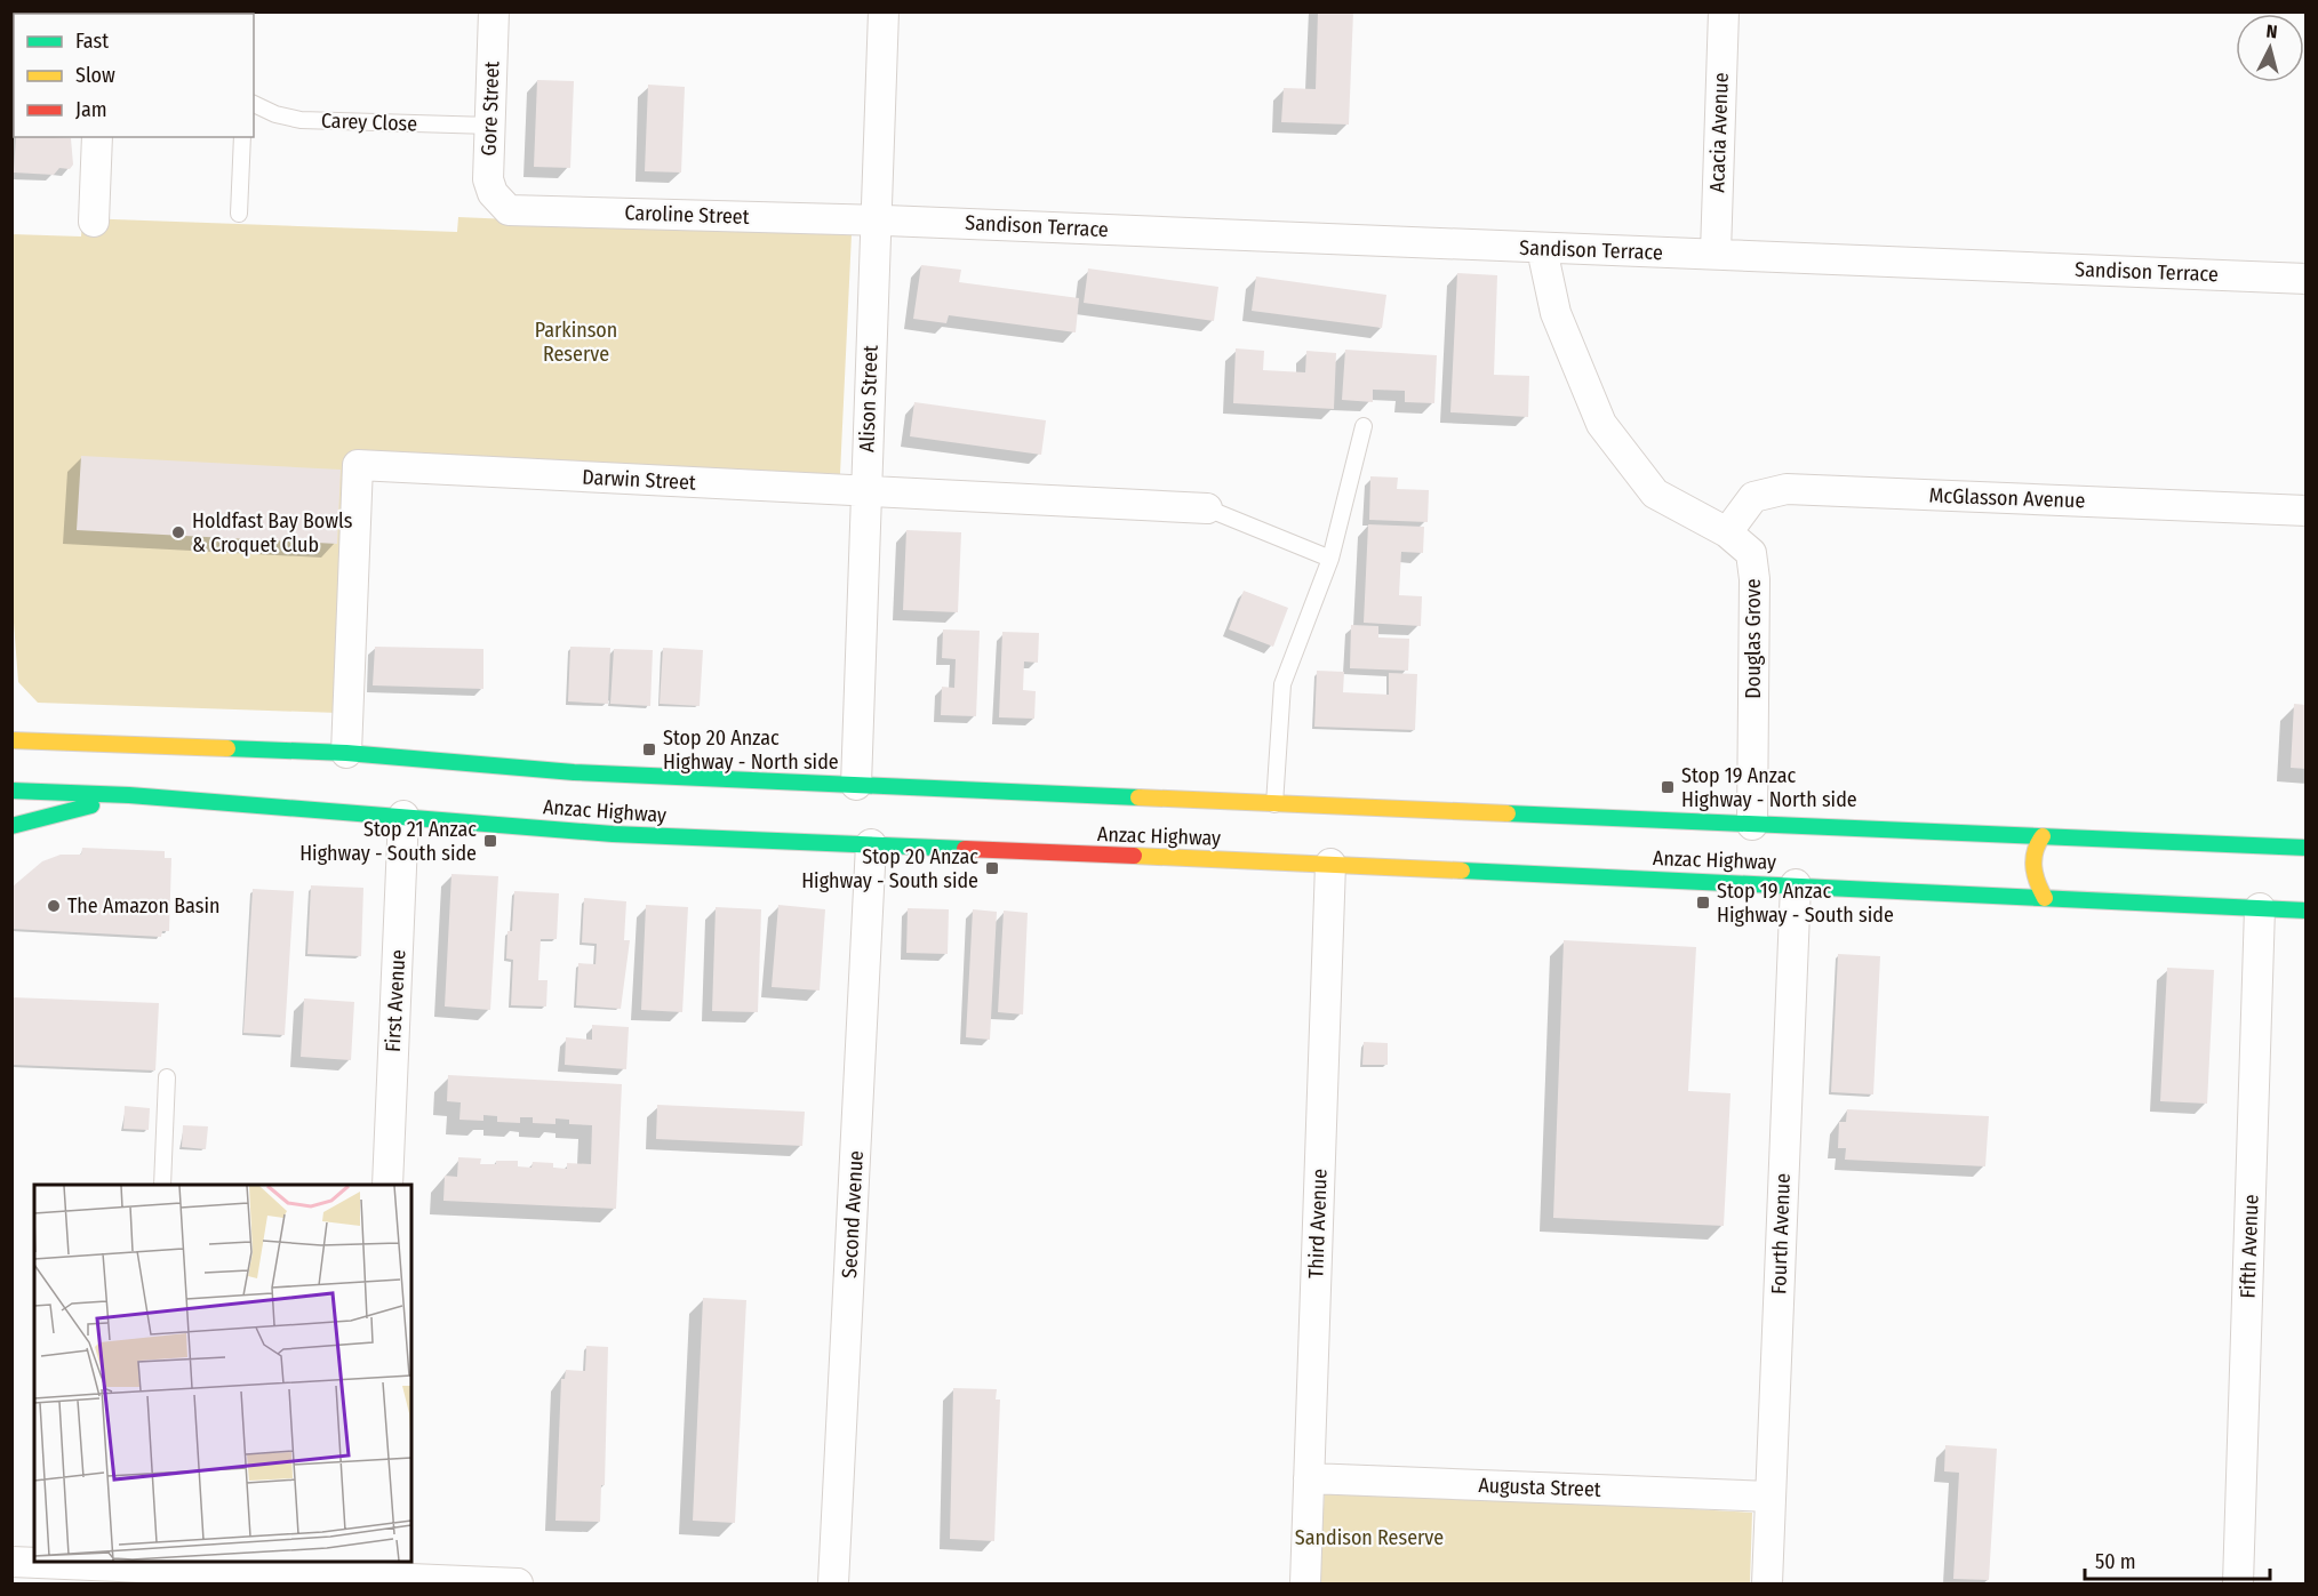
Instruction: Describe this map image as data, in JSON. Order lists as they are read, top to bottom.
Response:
{
  "streets": {
    "highway": ["Anzac Highway"],
    "street": [
      "Gore Street",
      "Acacia Avenue",
      "Caroline Street",
      "Sandison Terrace",
      "Alison Street",
      "Darwin Street",
      "McGlasson Avenue",
      "Douglas Grove",
      "First Avenue",
      "Second Avenue",
      "Third Avenue",
      "Fourth Avenue",
      "Fifth Avenue",
      "Augusta Street"
    ],
    "lane": ["Carey Close"]
  },
  "crossings": [
    ["Gore Street", "Carey Close"],
    ["Gore Street", "Caroline Street"],
    ["Acacia Avenue", "Sandison Terrace"],
    ["Caroline Street", "Sandison Terrace"],
    ["Caroline Street", "Alison Street"],
    ["Sandison Terrace", "Alison Street"],
    ["Sandison Terrace", "Douglas Grove"],
    ["Alison Street", "Darwin Street"],
    ["Alison Street", "Anzac Highway"],
    ["Darwin Street", "Anzac Highway"],
    ["McGlasson Avenue", "Douglas Grove"],
    ["Douglas Grove", "Anzac Highway"],
    ["Anzac Highway", "First Avenue"],
    ["Anzac Highway", "Second Avenue"],
    ["Anzac Highway", "Third Avenue"],
    ["Anzac Highway", "Fourth Avenue"],
    ["Anzac Highway", "Fifth Avenue"],
    ["Third Avenue", "Augusta Street"],
    ["Fourth Avenue", "Augusta Street"]
  ],
  "parks": ["Parkinson Reserve", "Sandison Reserve"],
  "places": {
    "other": ["Holdfast Bay Bowls & Croquet Club", "The Amazon Basin"],
    "transit": [
      "Stop 20 Anzac Highway - North side",
      "Stop 19 Anzac Highway - North side",
      "Stop 21 Anzac Highway - South side",
      "Stop 20 Anzac Highway - South side",
      "Stop 19 Anzac Highway - South side"
    ]
  },
  "legend": ["Fast", "Slow", "Jam"],
  "scale_bar": "50 m",
  "north": "top"
}
